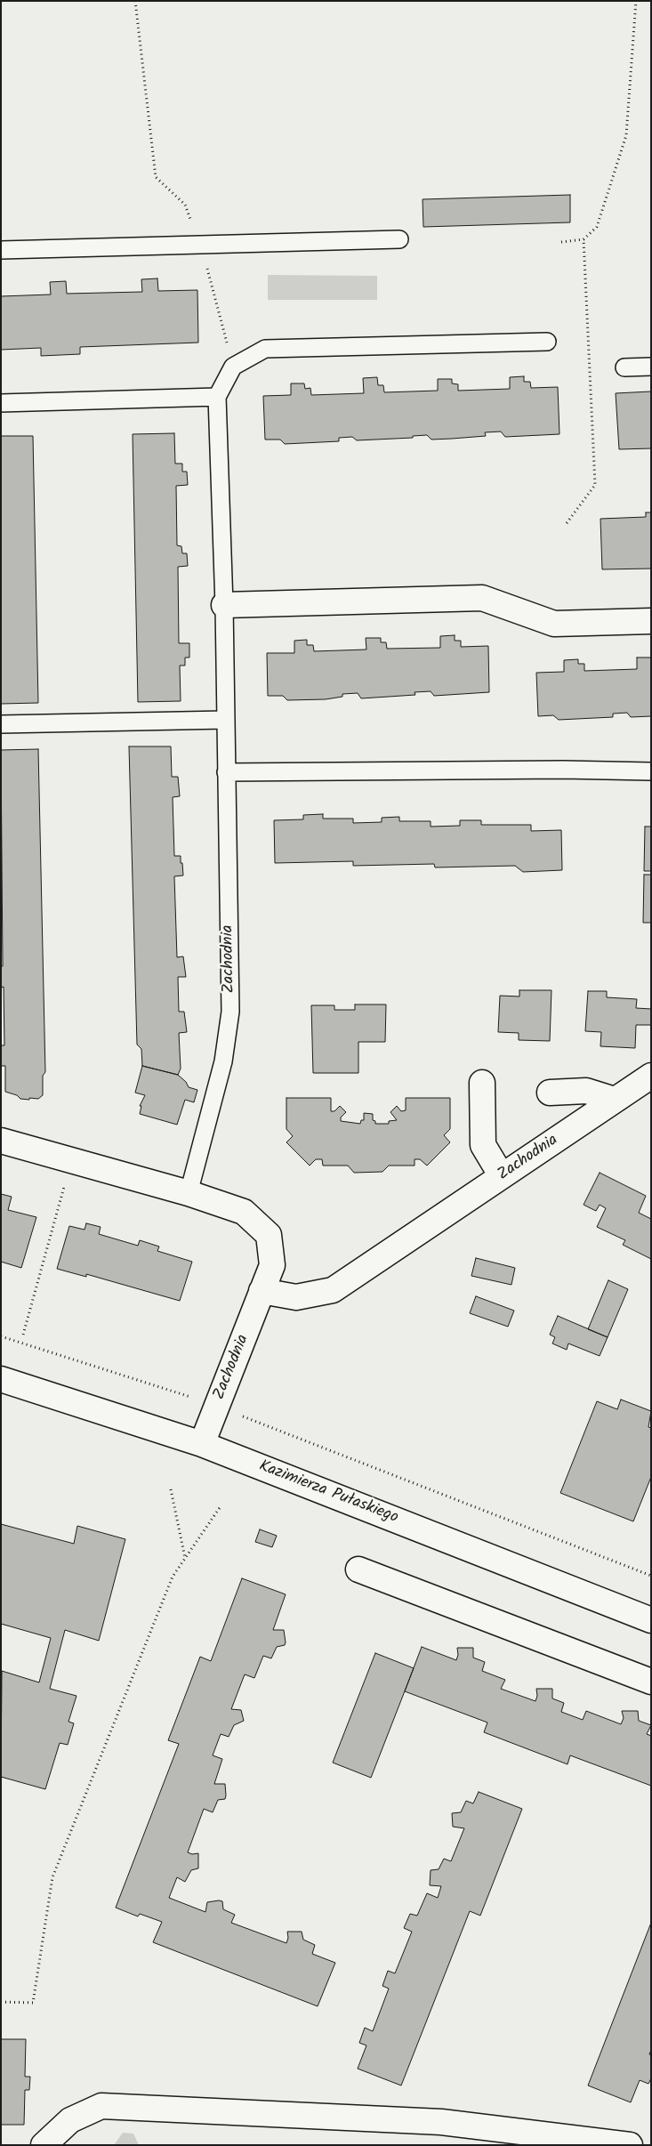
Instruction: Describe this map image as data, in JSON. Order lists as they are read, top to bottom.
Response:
{
  "streets": {
    "street": ["Zachodnia", "Kazimierza Pułaskiego"]
  },
  "crossings": [
    ["Zachodnia", "Kazimierza Pułaskiego"]
  ]
}
